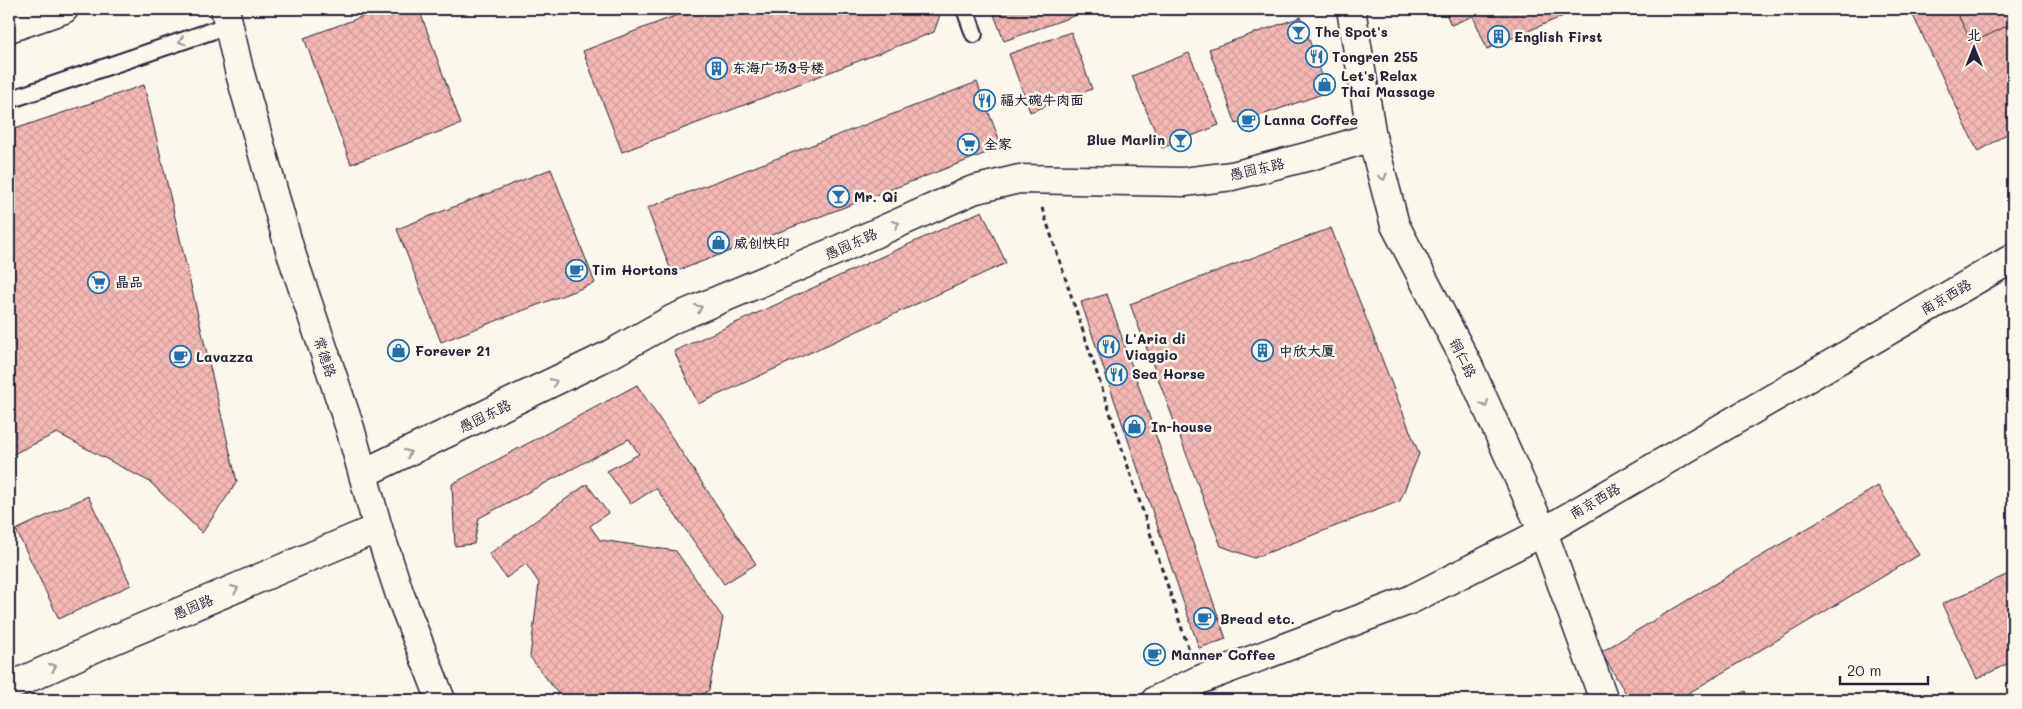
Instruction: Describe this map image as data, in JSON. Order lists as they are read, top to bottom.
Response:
{
  "streets": {
    "street": [
      "愚园东路",
      "南京西路",
      "常德路",
      "铜仁路",
      "愚园路"
    ]
  },
  "crossings": [
    ["愚园东路", "常德路"],
    ["愚园东路", "铜仁路"],
    ["南京西路", "铜仁路"],
    ["常德路", "愚园路"]
  ],
  "one_way": ["愚园东路", "铜仁路", "愚园路"],
  "places": {
    "bar": ["The Spot's", "Blue Marlin", "Mr. Qi"],
    "building": ["English First", "东海广场3号楼", "中欣大厦"],
    "restaurant": [
      "Tongren 255",
      "福大碗牛肉面",
      "L'Aria di Viaggio",
      "Sea Horse"
    ],
    "shop": [
      "Let's Relax Thai Massage",
      "威创快印",
      "Forever 21",
      "In-house"
    ],
    "cafe": [
      "Lanna Coffee",
      "Tim Hortons",
      "Lavazza",
      "Bread etc.",
      "Manner Coffee"
    ],
    "supermarket": ["全家", "晶品"]
  },
  "scale_bar": "20 m",
  "north": "top"
}
